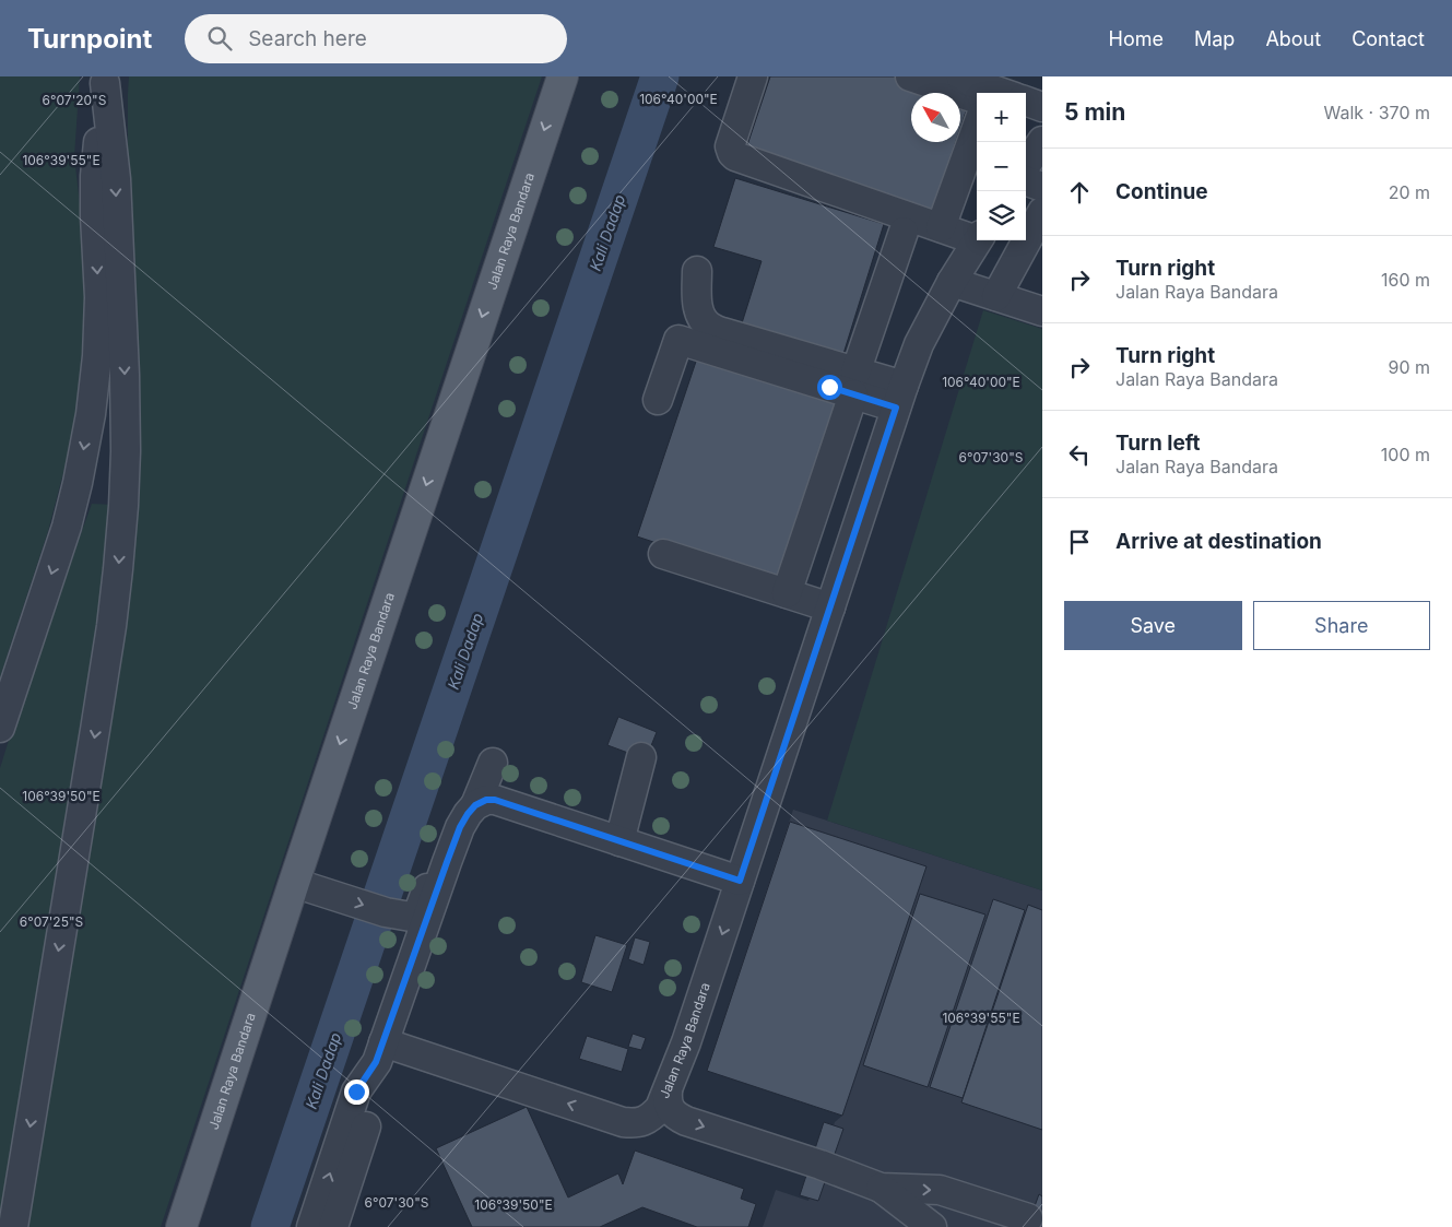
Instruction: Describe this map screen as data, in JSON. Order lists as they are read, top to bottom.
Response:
{
  "streets": {
    "main road": ["Jalan Raya Bandara"]
  },
  "one_way": ["Jalan Raya Bandara"],
  "water": ["Kali Dadap"],
  "north": "top left",
  "page": {
    "header": "Turnpoint",
    "search": "Search here",
    "nav": [
      "Home",
      "Map",
      "About",
      "Contact"
    ],
    "heading": ["5 min", "Walk · 370 m"],
    "map_buttons": ["+", "−"],
    "list": [
      ["Continue", "20 m"],
      ["Turn right", "Jalan Raya Bandara", "160 m"],
      ["Turn right", "Jalan Raya Bandara", "90 m"],
      ["Turn left", "Jalan Raya Bandara", "100 m"],
      "Arrive at destination"
    ],
    "buttons": ["Save", "Share"]
  },
  "coordinates": [
    "106°40'00\"E",
    "6°07'20\"S",
    "106°39'55\"E",
    "6°07'30\"S",
    "106°39'50\"E",
    "6°07'25\"S"
  ]
}
